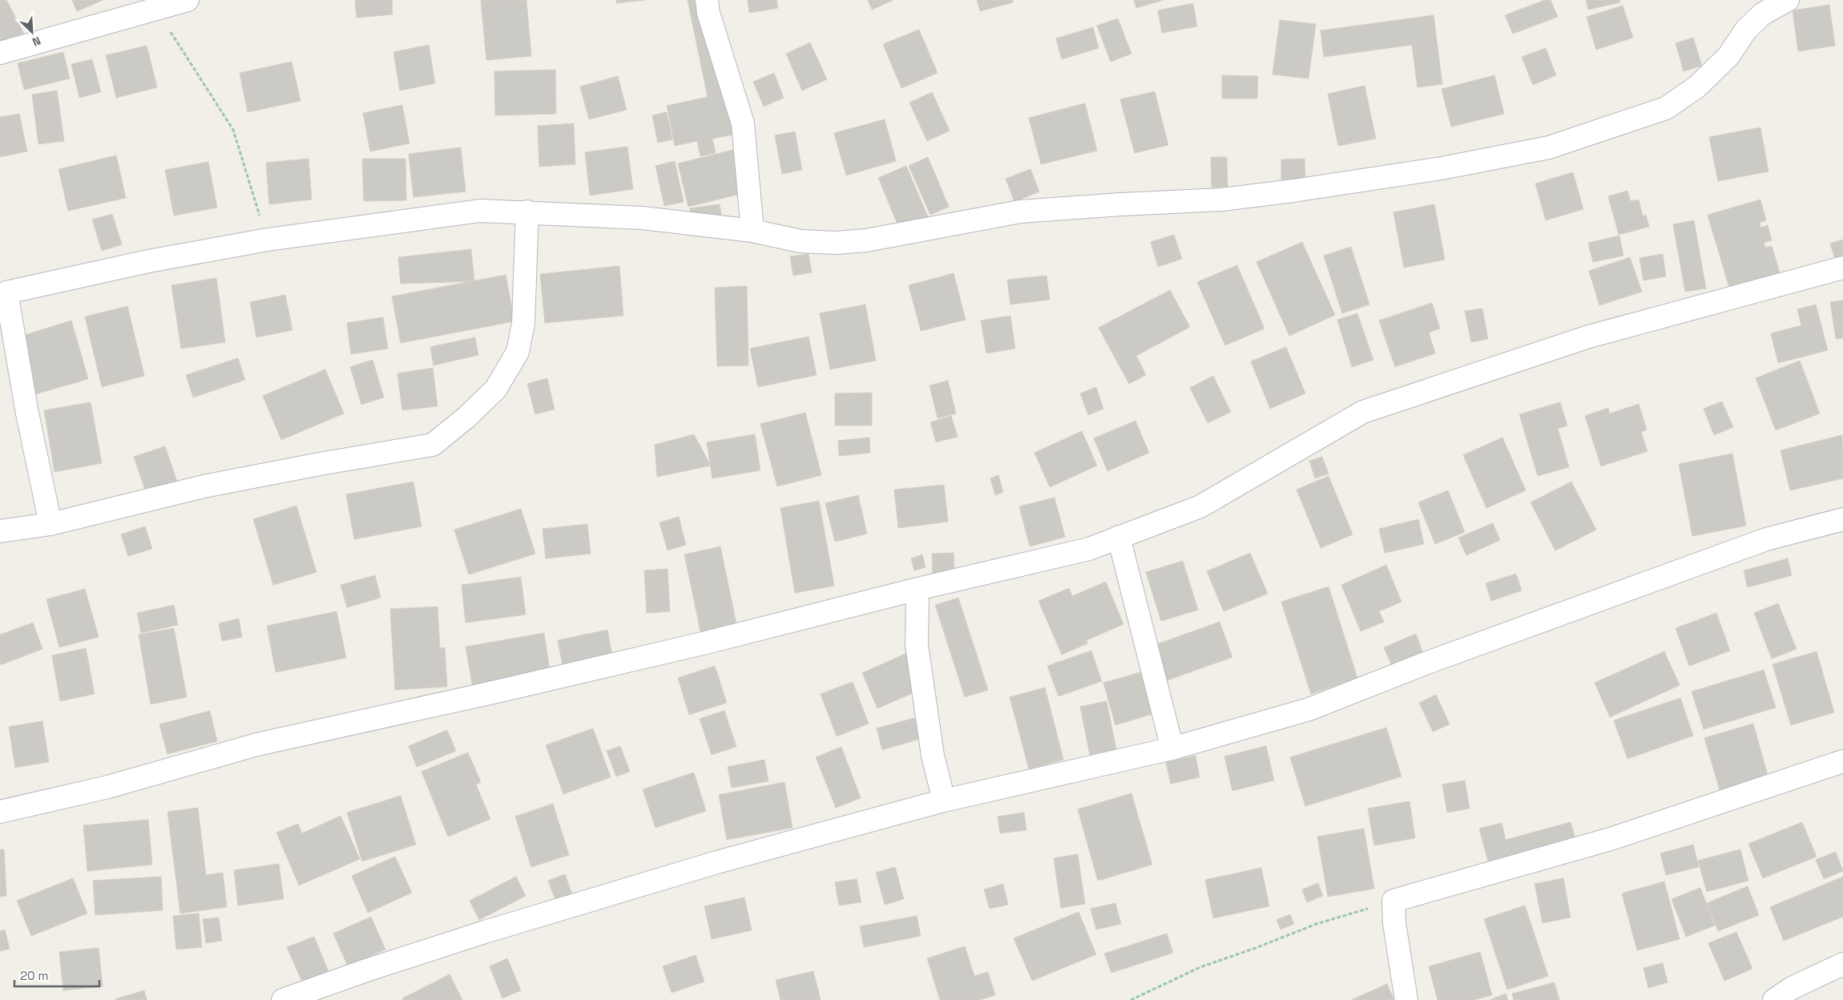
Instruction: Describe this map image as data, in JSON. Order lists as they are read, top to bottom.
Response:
{
  "scale_bar": "20 m",
  "north": "bottom right"
}
